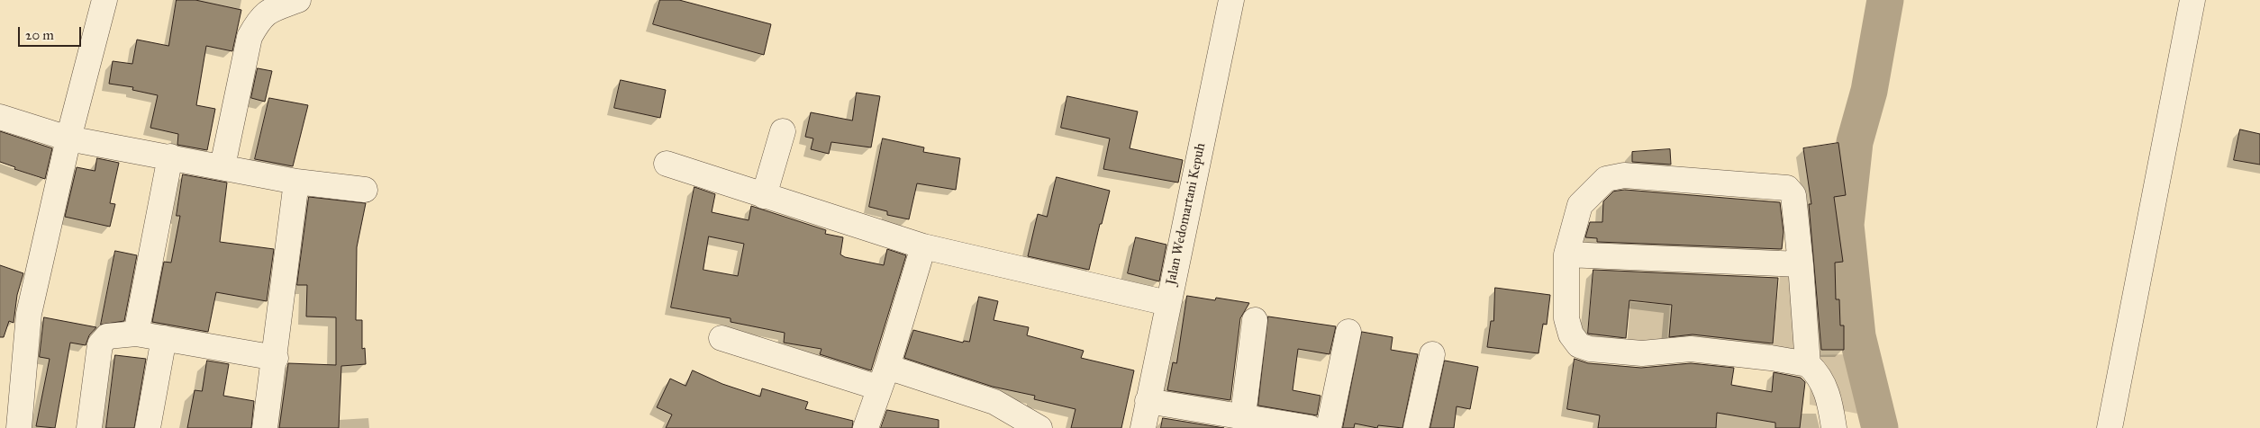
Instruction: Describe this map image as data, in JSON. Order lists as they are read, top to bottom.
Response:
{
  "streets": {
    "street": ["Jalan Wedomartani Kepuh"]
  },
  "scale_bar": "20 m"
}
